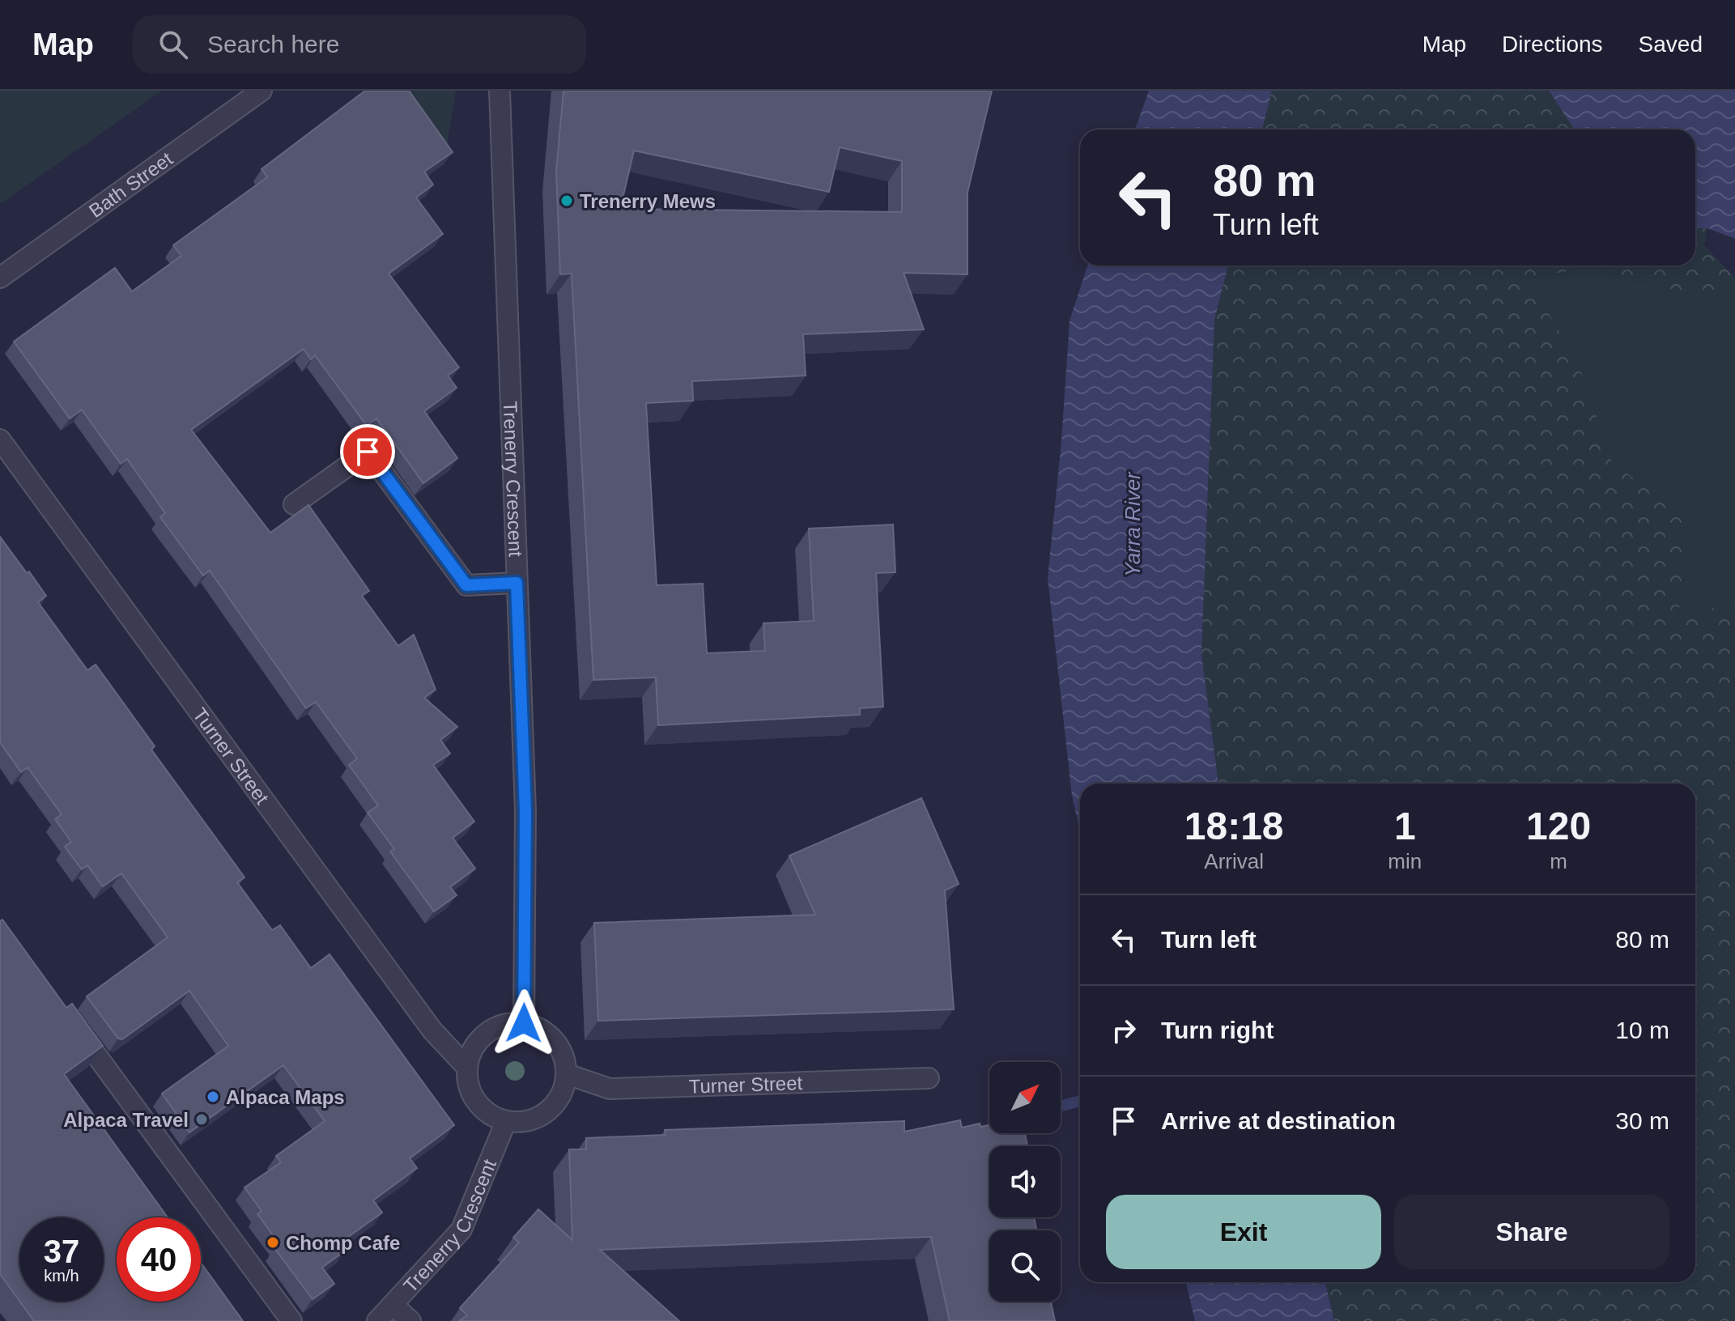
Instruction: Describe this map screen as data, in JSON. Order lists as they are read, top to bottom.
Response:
{
  "streets": {
    "street": ["Bath Street", "Trenerry Crescent", "Turner Street"]
  },
  "crossings": [
    ["Trenerry Crescent", "Turner Street"]
  ],
  "water": ["Yarra River"],
  "places": [
    "Trenerry Mews",
    "Alpaca Maps",
    "Alpaca Travel",
    "Chomp Cafe"
  ],
  "north": "top right",
  "page": {
    "header": "Map",
    "search": "Search here",
    "nav": ["Map", "Directions", "Saved"],
    "turn": ["80 m", "Turn left"],
    "eta": [
      "18:18",
      "Arrival",
      "1",
      "min",
      "120",
      "m"
    ],
    "list": [
      {
        "name": "Turn left",
        "value": "80 m"
      },
      {
        "name": "Turn right",
        "value": "10 m"
      },
      {
        "name": "Arrive at destination",
        "value": "30 m"
      }
    ],
    "buttons": ["Exit", "Share"],
    "speed": "37 km/h",
    "limit": "40"
  }
}
